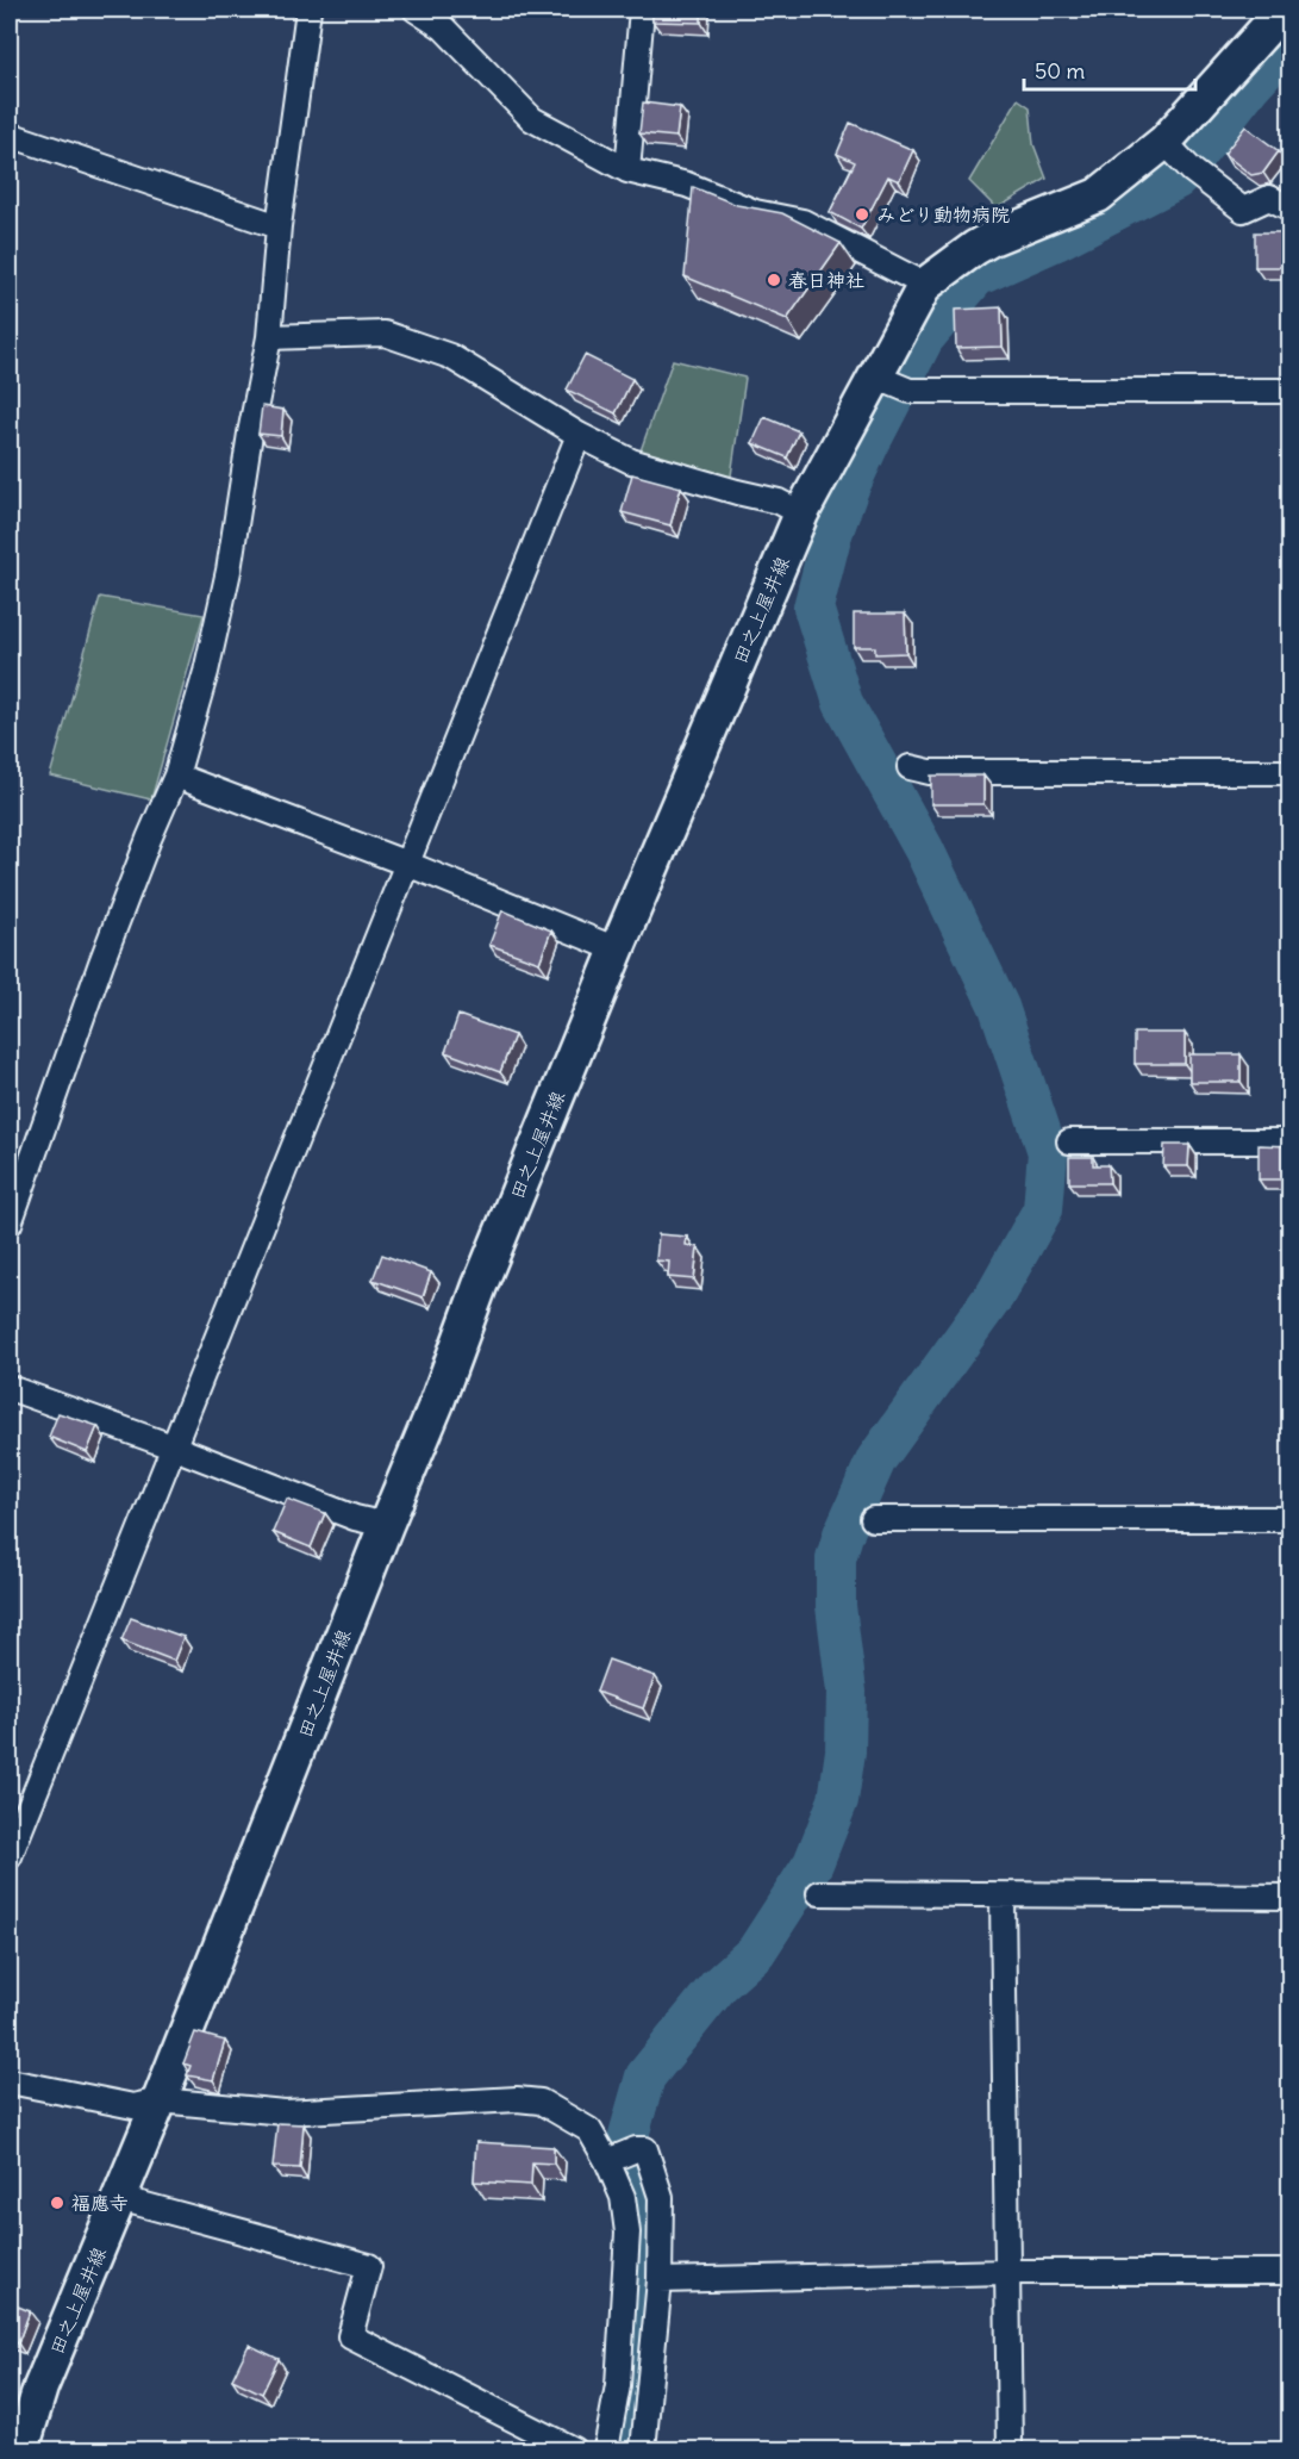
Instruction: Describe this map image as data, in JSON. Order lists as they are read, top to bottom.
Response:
{
  "streets": {
    "main road": ["田之上屋井線"]
  },
  "places": ["みどり動物病院", "春日神社", "福應寺"],
  "scale_bar": "50 m"
}
